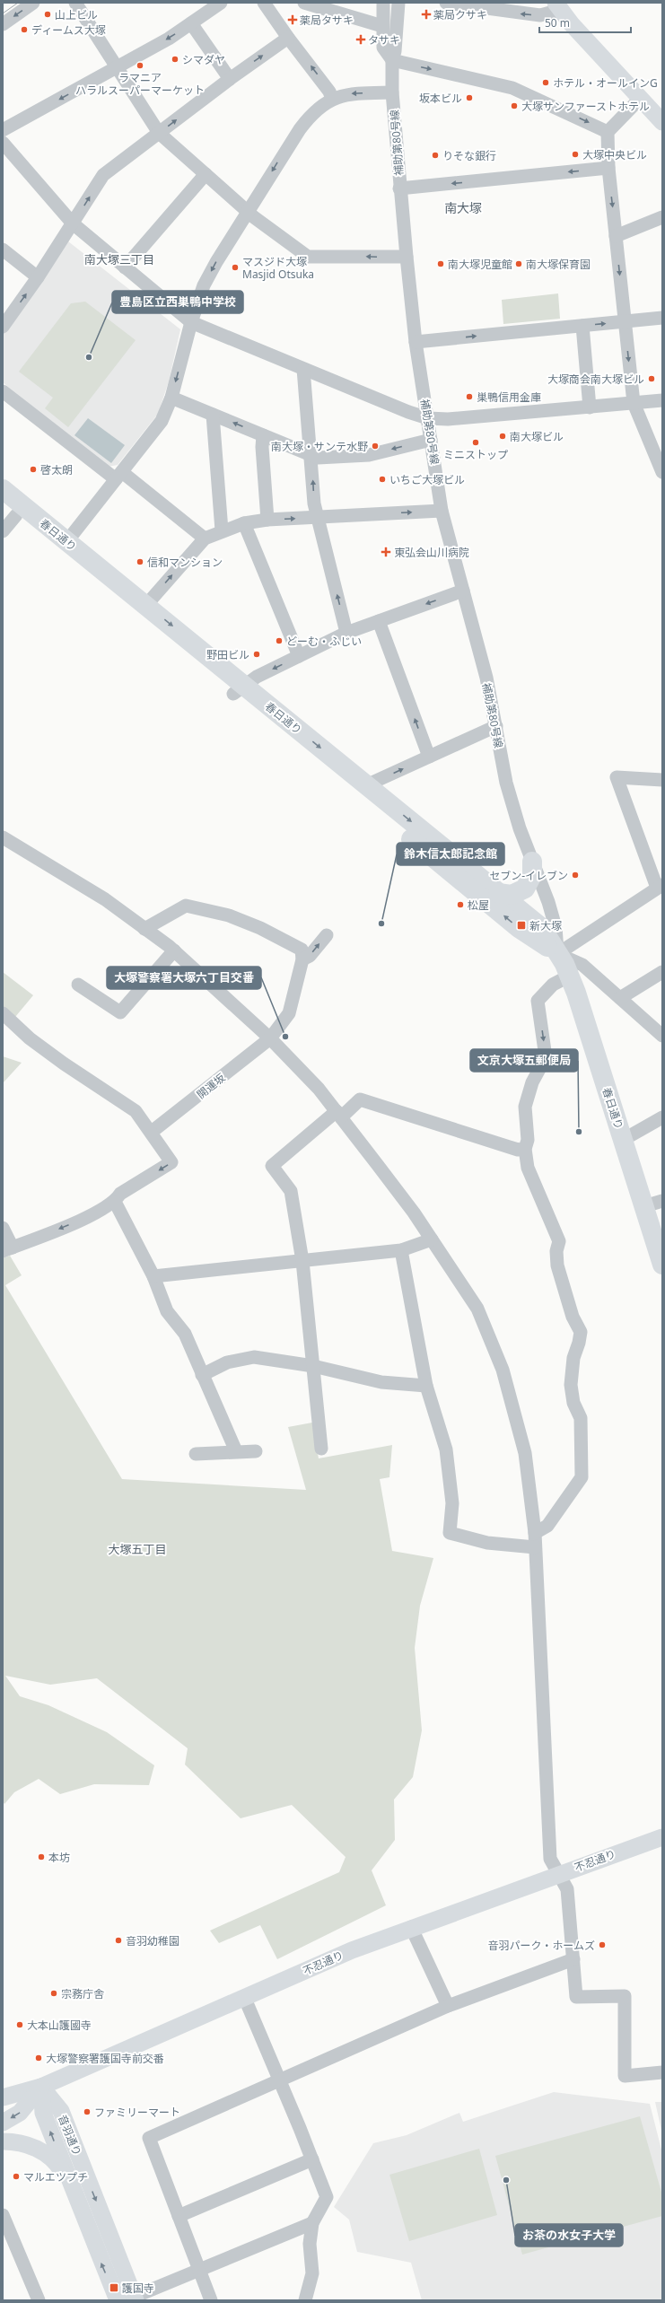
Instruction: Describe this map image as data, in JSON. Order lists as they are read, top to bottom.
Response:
{
  "streets": {
    "highway": ["春日通り"],
    "main road": ["不忍通り", "音羽通り"],
    "street": ["補助第80号線", "開運坂"]
  },
  "crossings": [
    ["補助第80号線", "春日通り"],
    ["不忍通り", "音羽通り"]
  ],
  "districts": ["南大塚", "南大塚三丁目", "大塚五丁目"],
  "places": {
    "other": [
      "山上ビル",
      "ディームス大塚",
      "シマダヤ",
      "ラマニア ハラルスーパーマーケット",
      "ホテル・オールインG",
      "坂本ビル",
      "大塚サンファーストホテル",
      "大塚中央ビル",
      "りそな銀行",
      "南大塚児童館",
      "南大塚保育園",
      "マスジド大塚 Masjid Otsuka",
      "豊島区立西巣鴨中学校",
      "大塚商会南大塚ビル",
      "巣鴨信用金庫",
      "南大塚ビル",
      "ミニストップ",
      "南大塚・サンテ水野",
      "啓太朗",
      "いちご大塚ビル",
      "信和マンション",
      "どーむ・ふじい",
      "野田ビル",
      "セブン-イレブン",
      "松屋",
      "鈴木信太郎記念館",
      "大塚警察署大塚六丁目交番",
      "文京大塚五郵便局",
      "本坊",
      "音羽幼稚園",
      "音羽パーク・ホームズ",
      "宗務庁舎",
      "大本山護國寺",
      "大塚警察署護国寺前交番",
      "ファミリーマート",
      "マルエツプチ",
      "お茶の水女子大学"
    ],
    "health": [
      "薬局クサキ",
      "薬局タサキ",
      "タサキ",
      "東弘会山川病院"
    ],
    "transit": ["新大塚", "護国寺"]
  },
  "scale_bar": "50 m"
}
